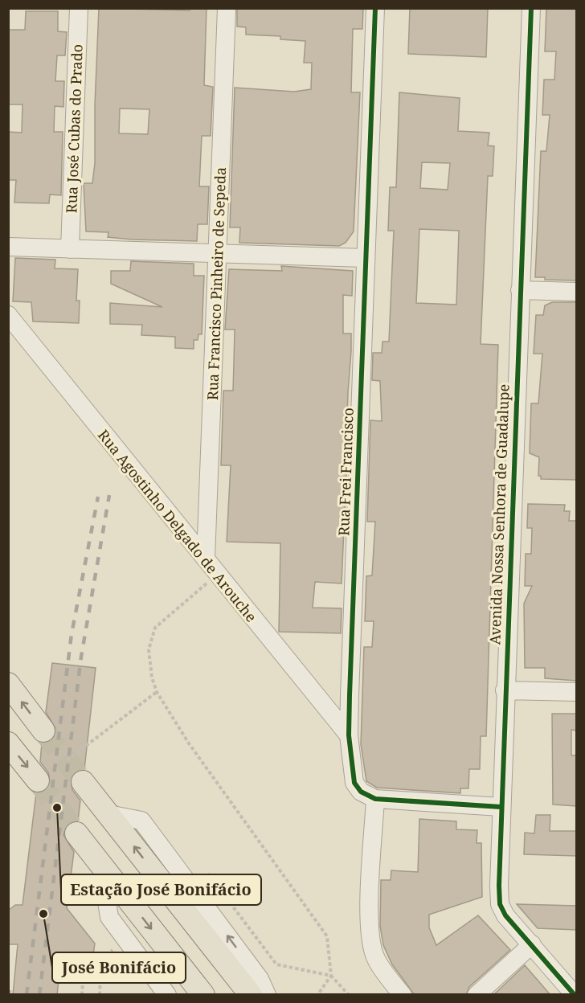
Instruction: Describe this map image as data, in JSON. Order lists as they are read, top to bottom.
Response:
{
  "streets": {
    "street": [
      "Rua José Cubas do Prado",
      "Rua Francisco Pinheiro de Sepeda",
      "Rua Frei Francisco",
      "Avenida Nossa Senhora de Guadalupe",
      "Rua Agostinho Delgado de Arouche"
    ]
  },
  "crossings": [
    ["Rua Francisco Pinheiro de Sepeda", "Rua Agostinho Delgado de Arouche"],
    ["Rua Frei Francisco", "Rua Agostinho Delgado de Arouche"]
  ],
  "places": ["Estação José Bonifácio", "José Bonifácio"]
}
